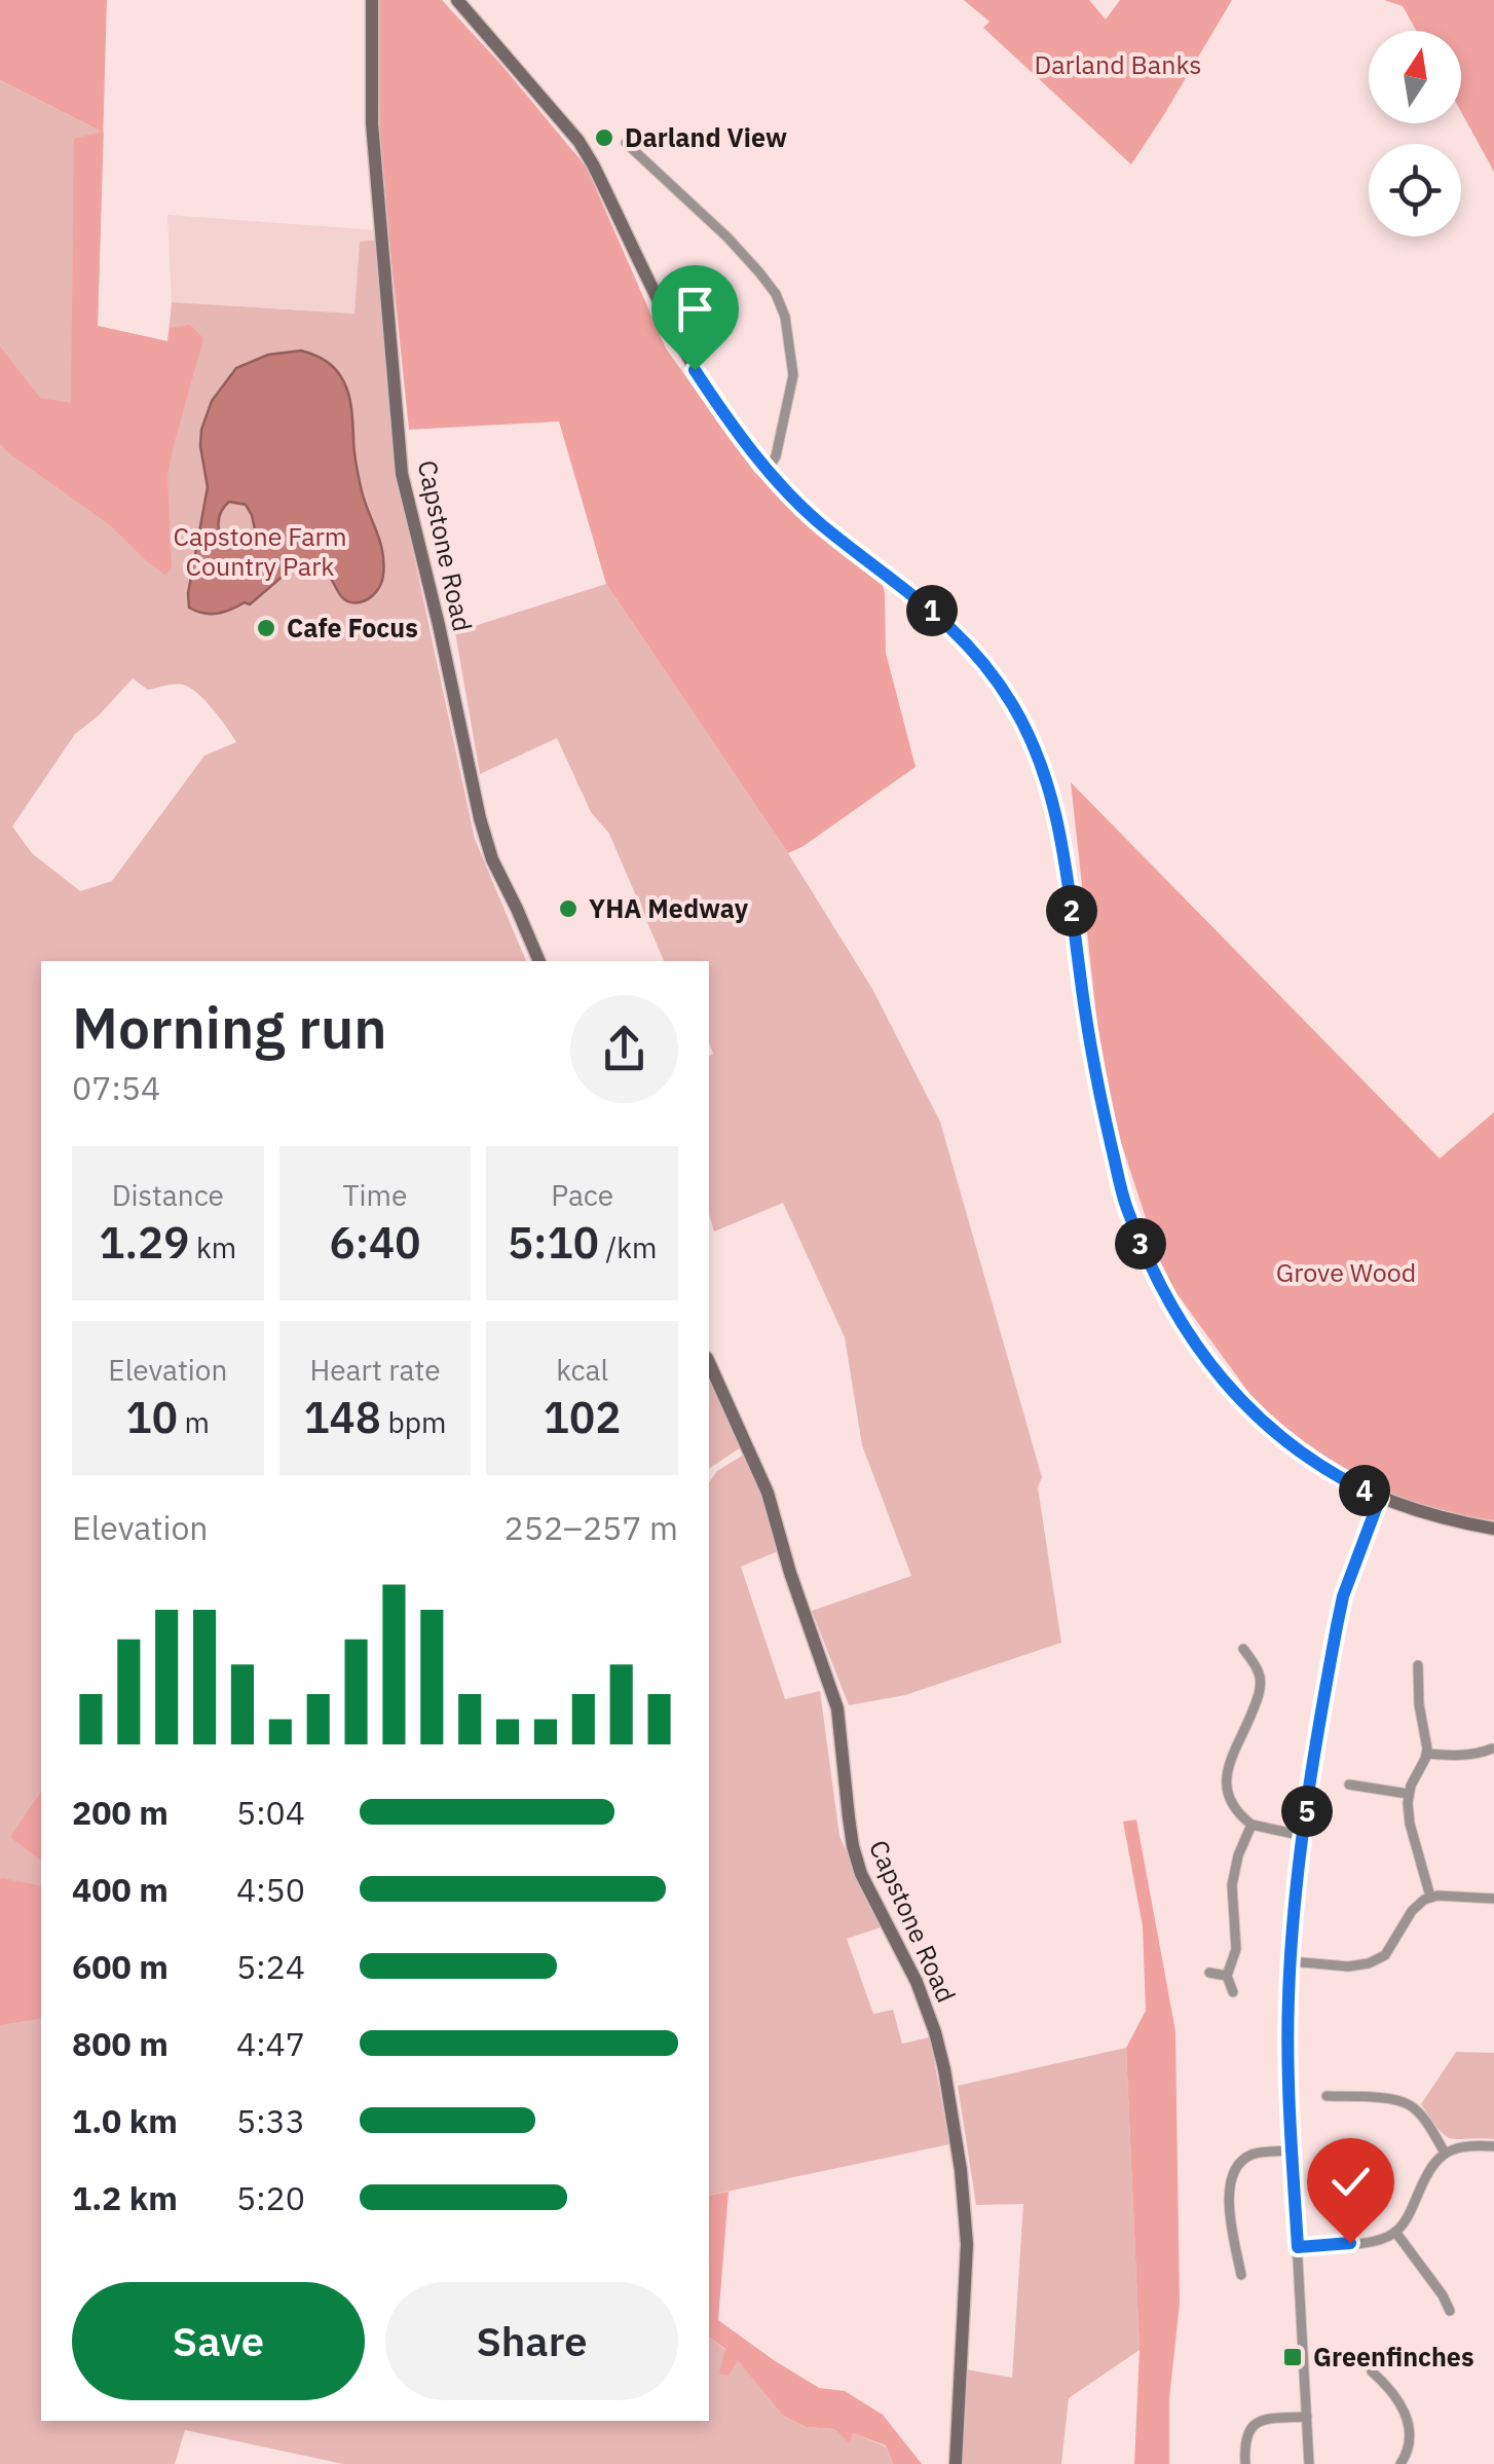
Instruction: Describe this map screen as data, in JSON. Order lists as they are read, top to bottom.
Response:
{
  "streets": {
    "street": ["Capstone Road"]
  },
  "parks": ["Darland Banks", "Capstone Farm Country Park", "Grove Wood"],
  "places": {
    "other": ["Darland View", "Cafe Focus", "YHA Medway"],
    "transit": ["Greenfinches"]
  },
  "north": "top",
  "page": {
    "pins": [
      "1",
      "2",
      "3",
      "4",
      "5"
    ],
    "heading": ["Morning run", "07:54"],
    "stats": [
      ["Distance", "1.29 km"],
      ["Time", "6:40"],
      ["Pace", "5:10 /km"],
      ["Elevation", "10 m"],
      ["Heart rate", "148 bpm"],
      ["kcal", "102"]
    ],
    "chart": ["Elevation", "252–257 m"],
    "list": [
      {
        "name": "200 m",
        "note": "5:04"
      },
      {
        "name": "400 m",
        "note": "4:50"
      },
      {
        "name": "600 m",
        "note": "5:24"
      },
      {
        "name": "800 m",
        "note": "4:47"
      },
      {
        "name": "1.0 km",
        "note": "5:33"
      },
      {
        "name": "1.2 km",
        "note": "5:20"
      }
    ],
    "buttons": ["Save", "Share"]
  }
}
